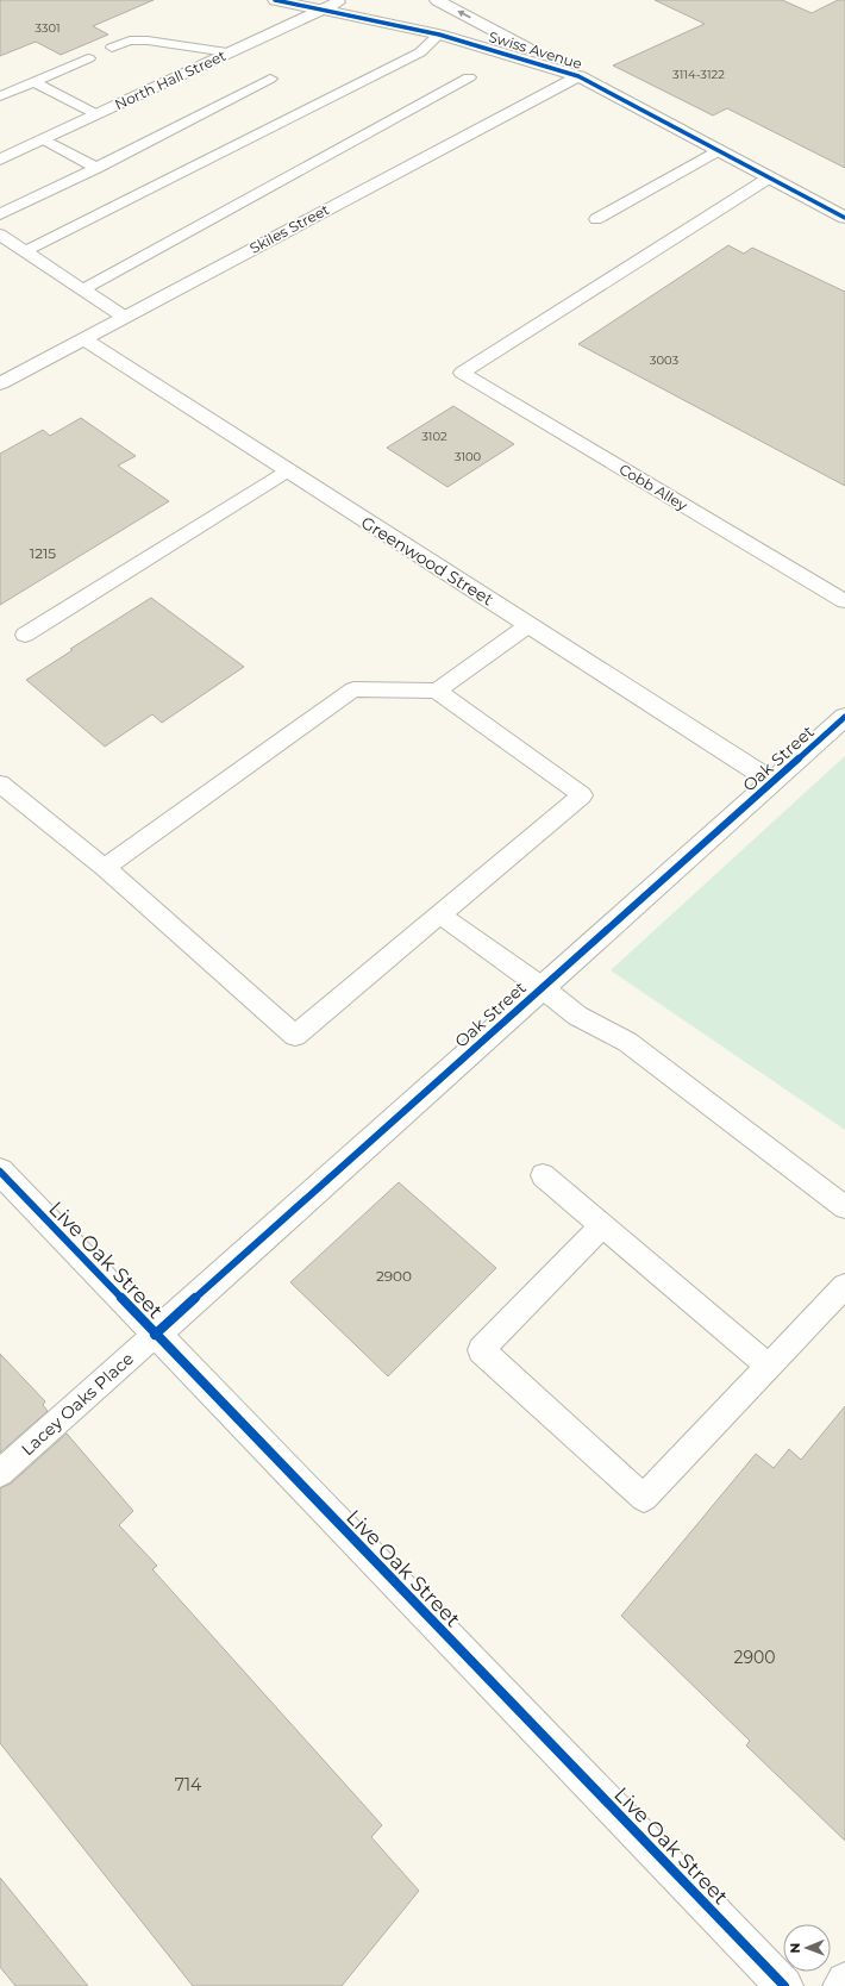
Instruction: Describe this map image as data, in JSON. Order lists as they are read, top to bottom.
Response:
{
  "streets": {
    "street": [
      "Swiss Avenue",
      "North Hall Street",
      "Skiles Street",
      "Greenwood Street",
      "Oak Street",
      "Live Oak Street"
    ],
    "lane": ["Cobb Alley", "Lacey Oaks Place"]
  },
  "crossings": [
    ["Swiss Avenue", "North Hall Street"],
    ["Swiss Avenue", "Skiles Street"],
    ["Swiss Avenue", "Cobb Alley"],
    ["Skiles Street", "Greenwood Street"],
    ["Greenwood Street", "Oak Street"],
    ["Oak Street", "Live Oak Street"],
    ["Oak Street", "Lacey Oaks Place"],
    ["Live Oak Street", "Lacey Oaks Place"]
  ],
  "house_numbers": [
    "3301",
    "3114-3122",
    "3003",
    "3102",
    "3100",
    "1215",
    "2900",
    "2900",
    "714"
  ],
  "north": "left"
}
